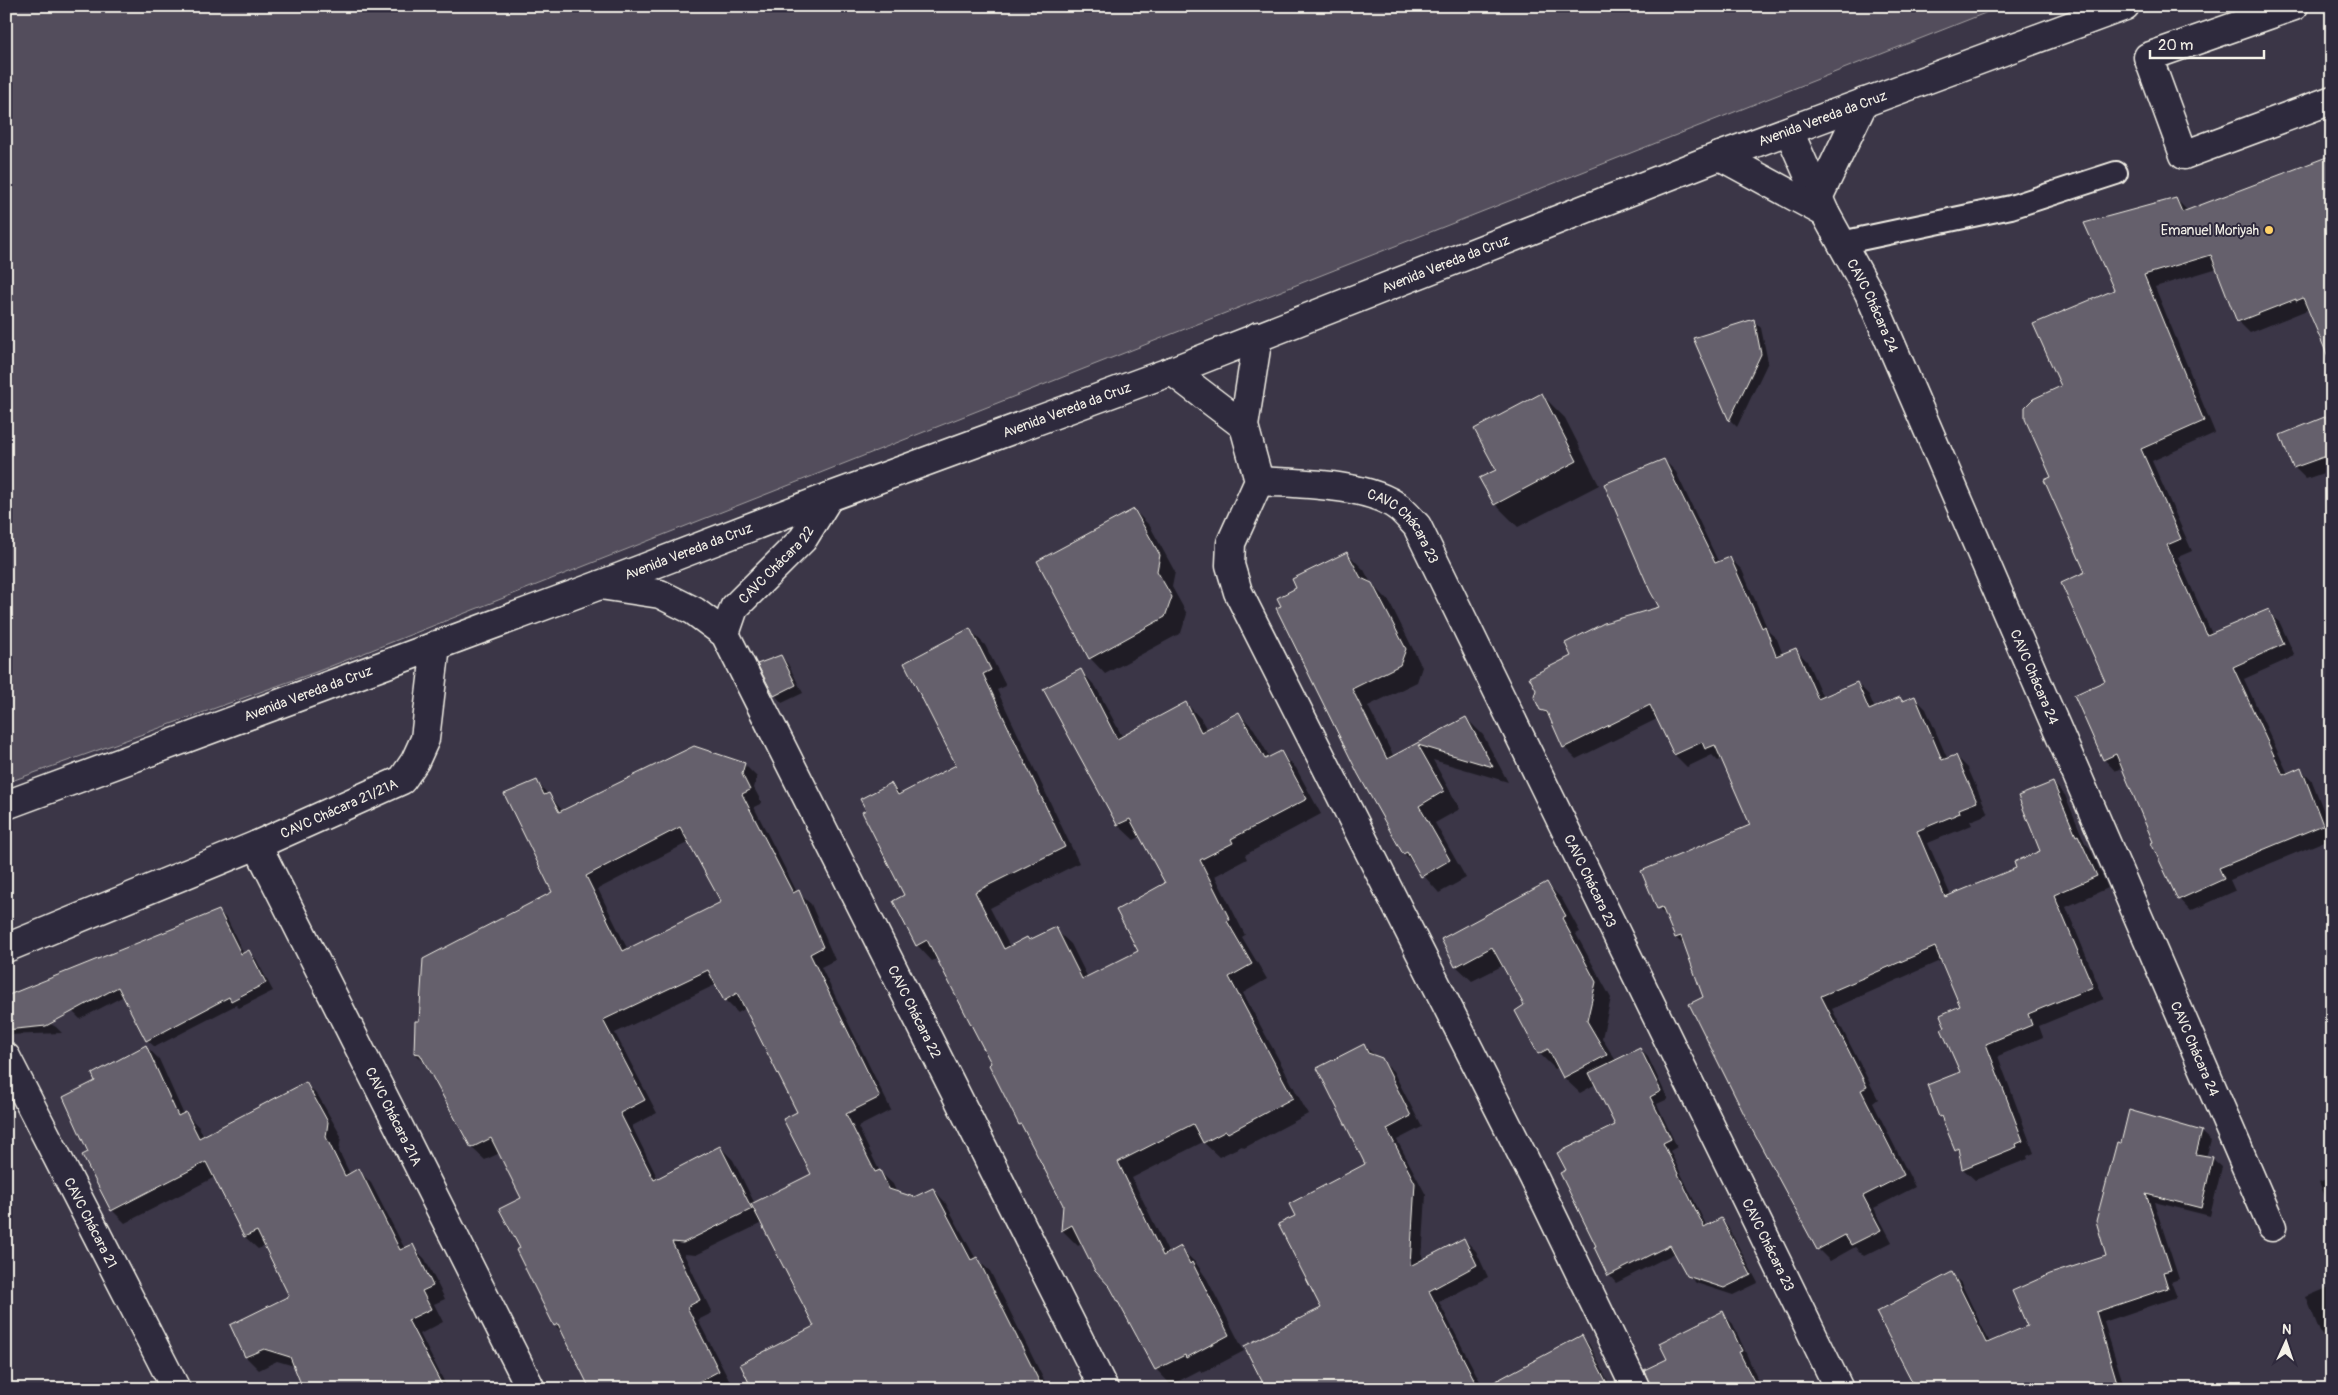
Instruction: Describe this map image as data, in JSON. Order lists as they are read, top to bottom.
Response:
{
  "streets": {
    "street": [
      "Avenida Vereda da Cruz",
      "CAVC Chácara 24",
      "CAVC Chácara 23",
      "CAVC Chácara 22",
      "CAVC Chácara 21/21A",
      "CAVC Chácara 21A",
      "CAVC Chácara 21"
    ]
  },
  "crossings": [
    ["Avenida Vereda da Cruz", "CAVC Chácara 24"],
    ["Avenida Vereda da Cruz", "CAVC Chácara 22"],
    ["Avenida Vereda da Cruz", "CAVC Chácara 21/21A"],
    ["CAVC Chácara 21/21A", "CAVC Chácara 21A"]
  ],
  "places": ["Emanuel Moriyah"],
  "scale_bar": "20 m",
  "north": "top"
}
